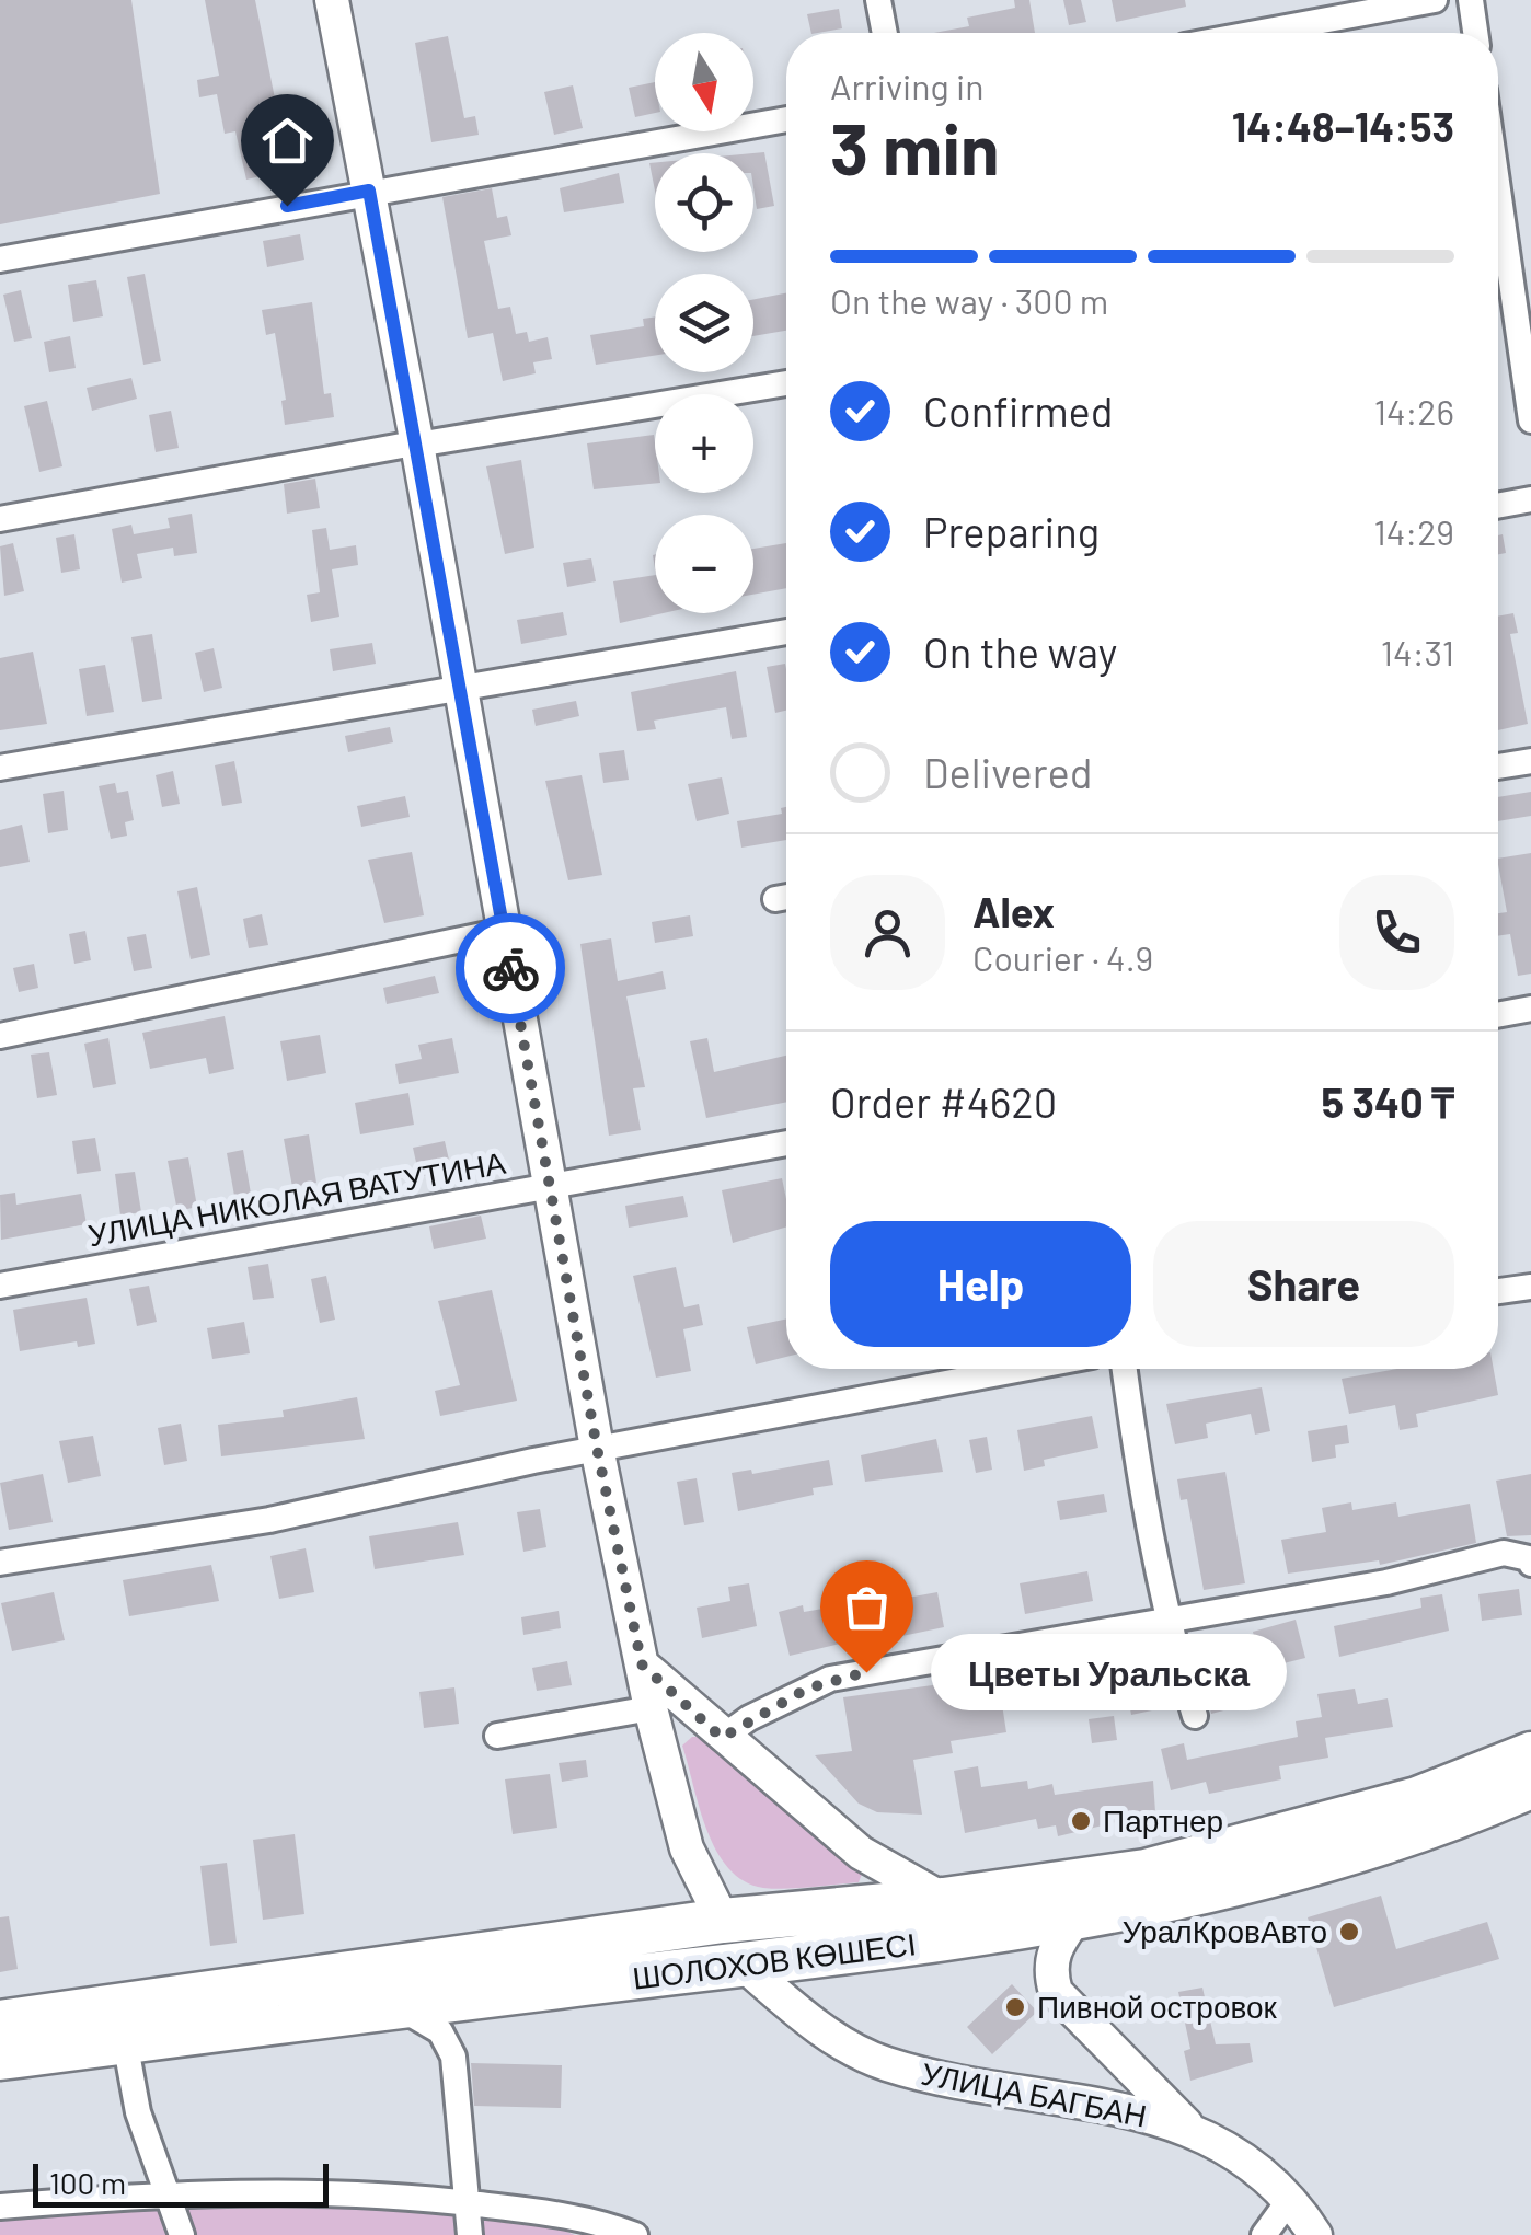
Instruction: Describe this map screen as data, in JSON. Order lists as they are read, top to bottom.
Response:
{
  "streets": {
    "highway": ["ШОЛОХОВ КӨШЕСІ"],
    "street": ["УЛИЦА НИКОЛАЯ ВАТУТИНА", "УЛИЦА БАГБАН"]
  },
  "crossings": [
    ["ШОЛОХОВ КӨШЕСІ", "УЛИЦА БАГБАН"]
  ],
  "places": [
    "Цветы Уральска",
    "Партнер",
    "УралКровАвто",
    "Пивной островок"
  ],
  "scale_bar": "100 m",
  "north": "bottom",
  "page": {
    "map_buttons": ["+", "−"],
    "heading": ["3 min", "Arriving in", "14:48–14:53"],
    "panel": [
      "Alex",
      "Courier · 4.9",
      "Order #4620",
      "5 340 ₸"
    ],
    "bar": "On the way · 300 m",
    "list": [
      ["Confirmed", "14:26"],
      ["Preparing", "14:29"],
      ["On the way", "14:31"],
      "Delivered"
    ],
    "buttons": ["Help", "Share"],
    "bubble": "Цветы Уральска",
    "scale": "100 m"
  }
}
